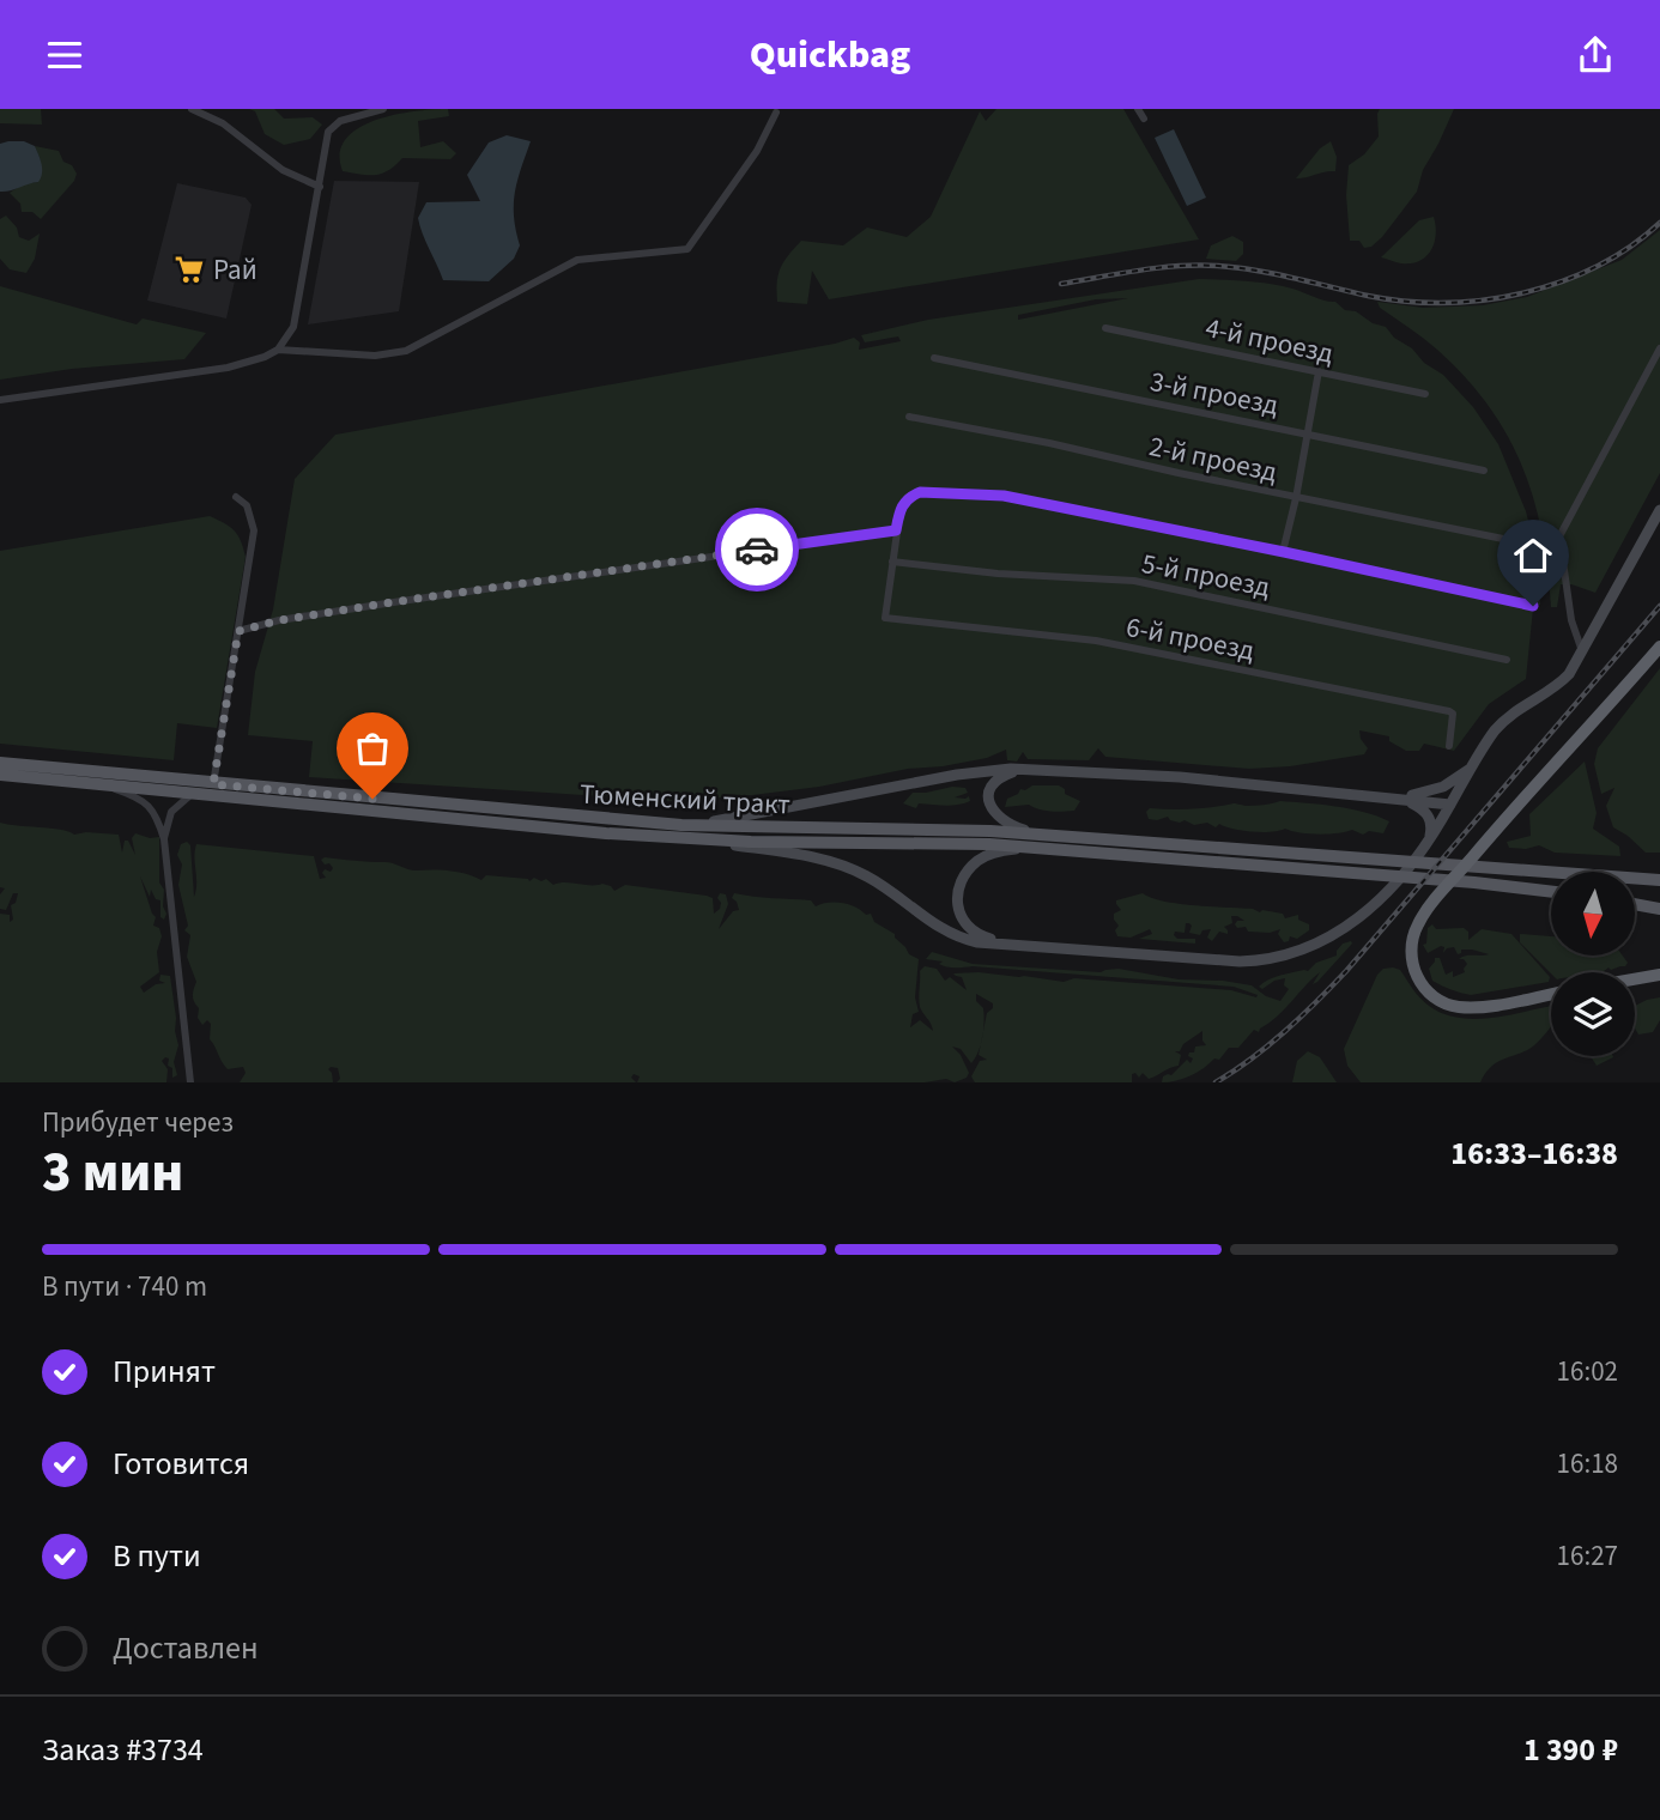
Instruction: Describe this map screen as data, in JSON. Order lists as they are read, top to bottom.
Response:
{
  "streets": {
    "main road": ["Тюменский тракт"],
    "street": [
      "4-й проезд",
      "3-й проезд",
      "2-й проезд",
      "5-й проезд",
      "6-й проезд"
    ]
  },
  "crossings": [
    ["5-й проезд", "6-й проезд"]
  ],
  "places": {
    "supermarket": ["Рай"]
  },
  "north": "bottom",
  "page": {
    "header": "Quickbag",
    "heading": ["3 мин", "Прибудет через", "16:33–16:38"],
    "panel": ["Заказ #3734", "1 390 ₽"],
    "bar": "В пути · 740 m",
    "list": [
      ["Принят", "16:02"],
      ["Готовится", "16:18"],
      ["В пути", "16:27"],
      "Доставлен"
    ]
  }
}
